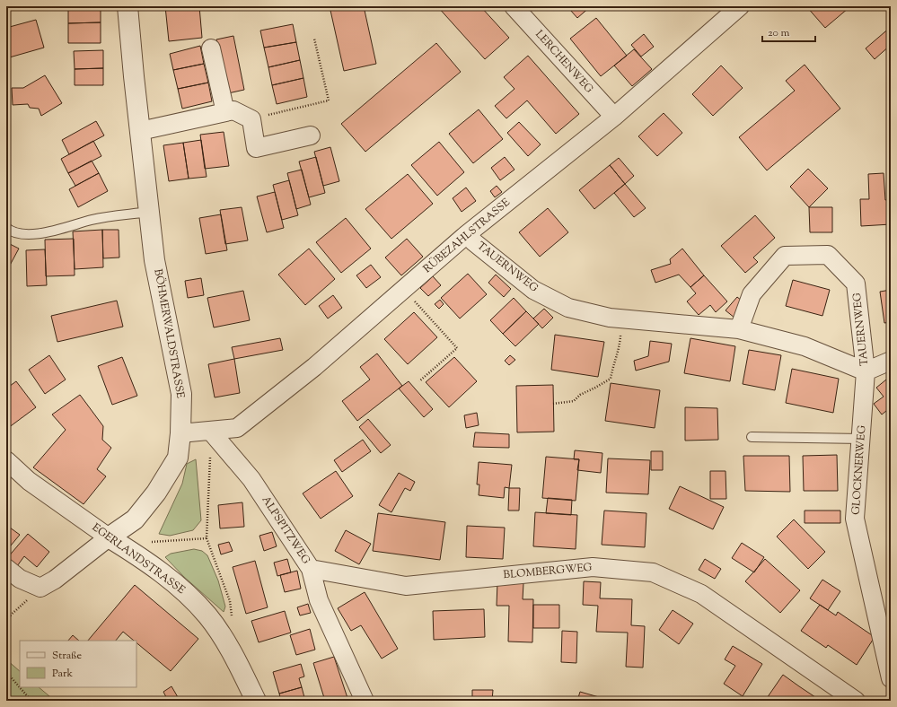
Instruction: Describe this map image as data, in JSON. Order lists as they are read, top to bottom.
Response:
{
  "streets": {
    "street": [
      "LERCHENWEG",
      "RÜBEZAHLSTRASSE",
      "TAUERNWEG",
      "BÖHMERWALDSTRASSE",
      "GLOCKNERWEG",
      "ALPSPITZWEG",
      "EGERLANDSTRASSE",
      "BLOMBERGWEG"
    ]
  },
  "crossings": [
    ["LERCHENWEG", "RÜBEZAHLSTRASSE"],
    ["RÜBEZAHLSTRASSE", "TAUERNWEG"],
    ["RÜBEZAHLSTRASSE", "BÖHMERWALDSTRASSE"],
    ["RÜBEZAHLSTRASSE", "ALPSPITZWEG"],
    ["TAUERNWEG", "GLOCKNERWEG"],
    ["BÖHMERWALDSTRASSE", "EGERLANDSTRASSE"],
    ["ALPSPITZWEG", "BLOMBERGWEG"]
  ],
  "legend": ["Straße", "Park"],
  "scale_bar": "20 m"
}
